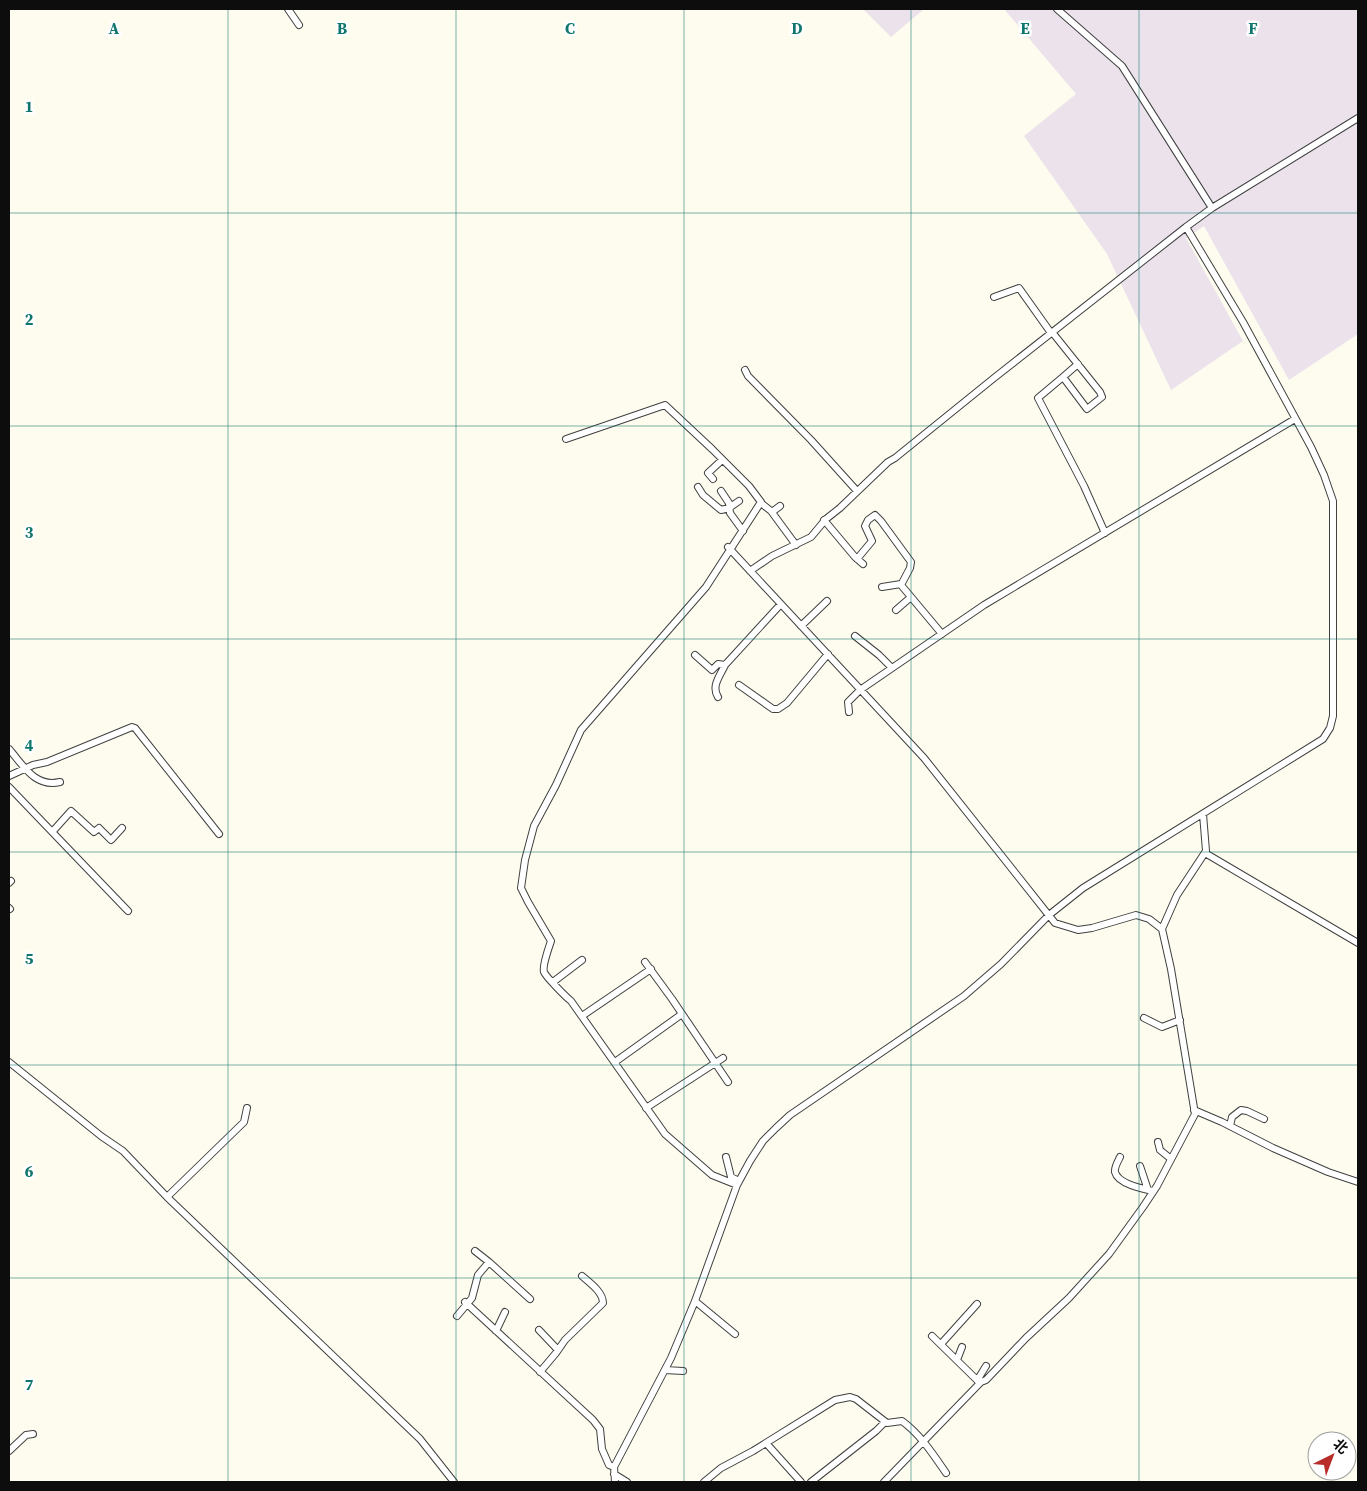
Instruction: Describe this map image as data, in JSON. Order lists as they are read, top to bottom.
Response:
{
  "north": "top right",
  "grid": {
    "columns": [
      "A",
      "B",
      "C",
      "D",
      "E",
      "F"
    ],
    "rows": [
      "1",
      "2",
      "3",
      "4",
      "5",
      "6",
      "7"
    ]
  }
}
